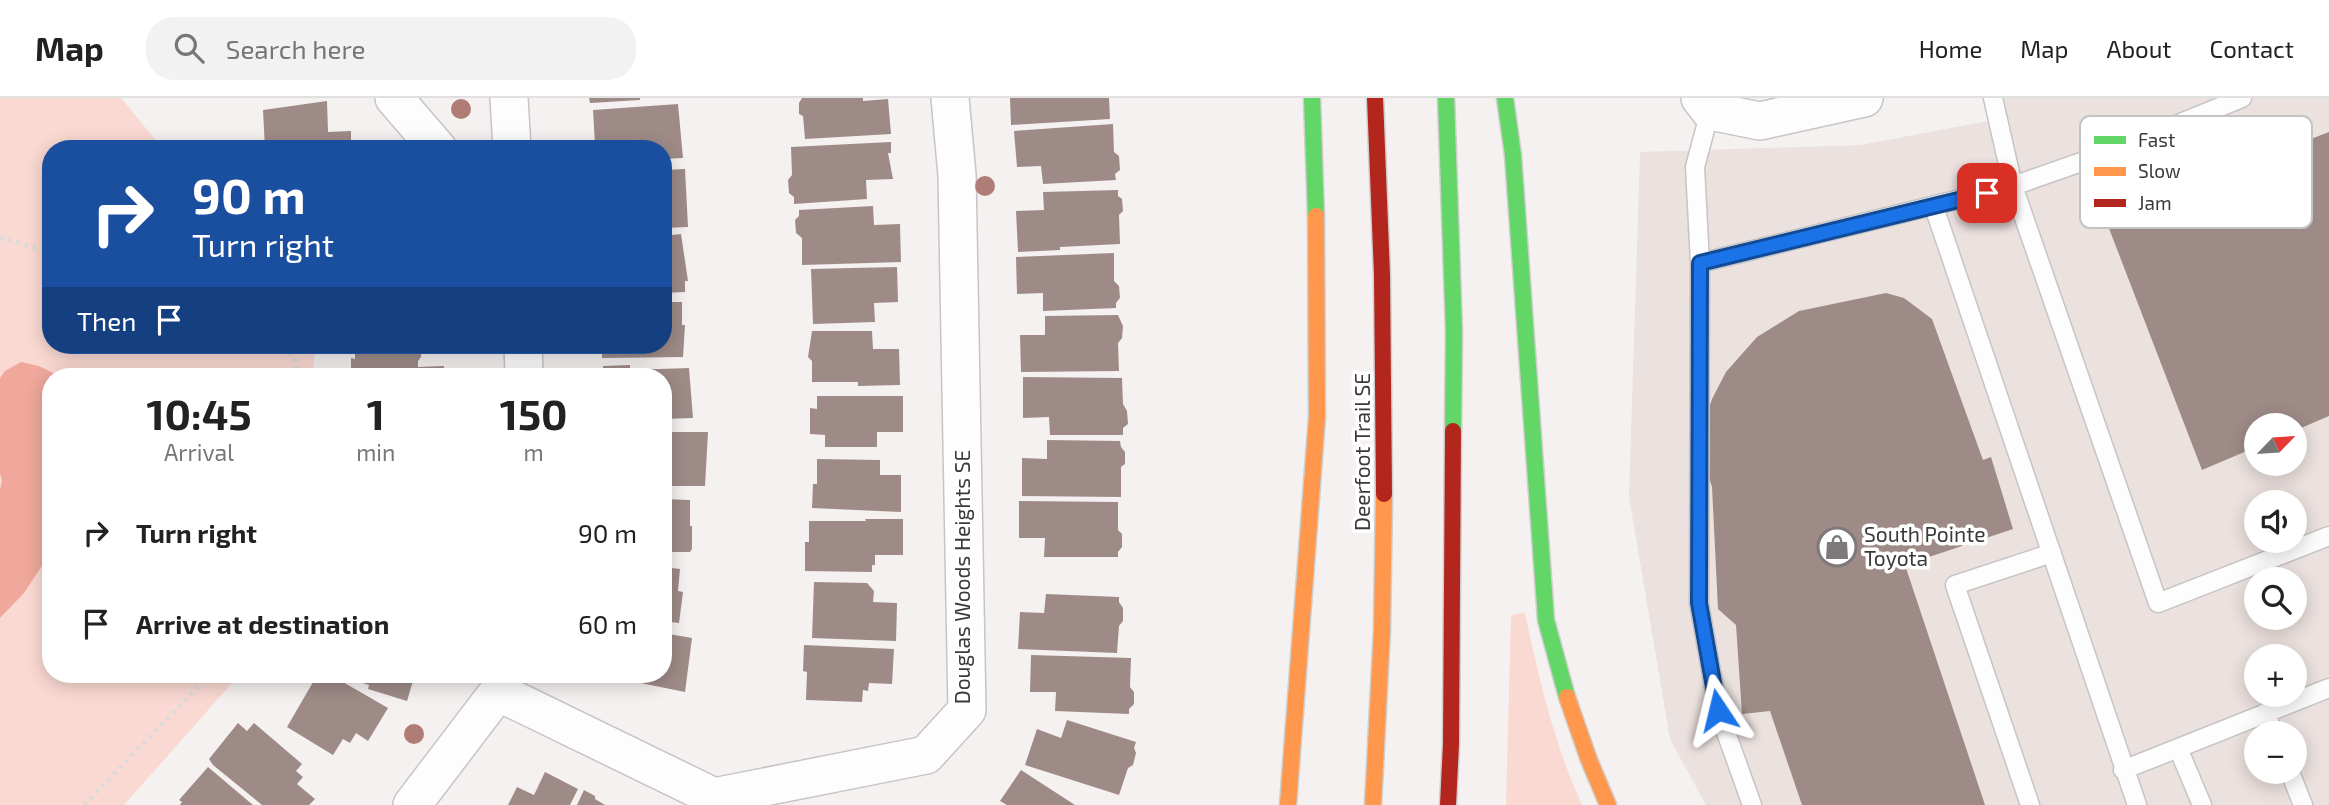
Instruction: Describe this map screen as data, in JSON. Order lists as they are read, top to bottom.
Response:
{
  "streets": {
    "highway": ["Deerfoot Trail SE"],
    "street": ["Douglas Woods Heights SE"]
  },
  "places": {
    "shop": ["South Pointe Toyota"]
  },
  "legend": ["Fast", "Slow", "Jam"],
  "north": "top right",
  "page": {
    "header": "Map",
    "search": "Search here",
    "nav": [
      "Home",
      "Map",
      "About",
      "Contact"
    ],
    "turn": ["90 m", "Turn right"],
    "then": "Then",
    "eta": [
      "10:45",
      "Arrival",
      "1",
      "min",
      "150",
      "m"
    ],
    "map_buttons": ["+", "−"],
    "list": [
      {
        "name": "Turn right",
        "value": "90 m"
      },
      {
        "name": "Arrive at destination",
        "value": "60 m"
      }
    ]
  }
}
